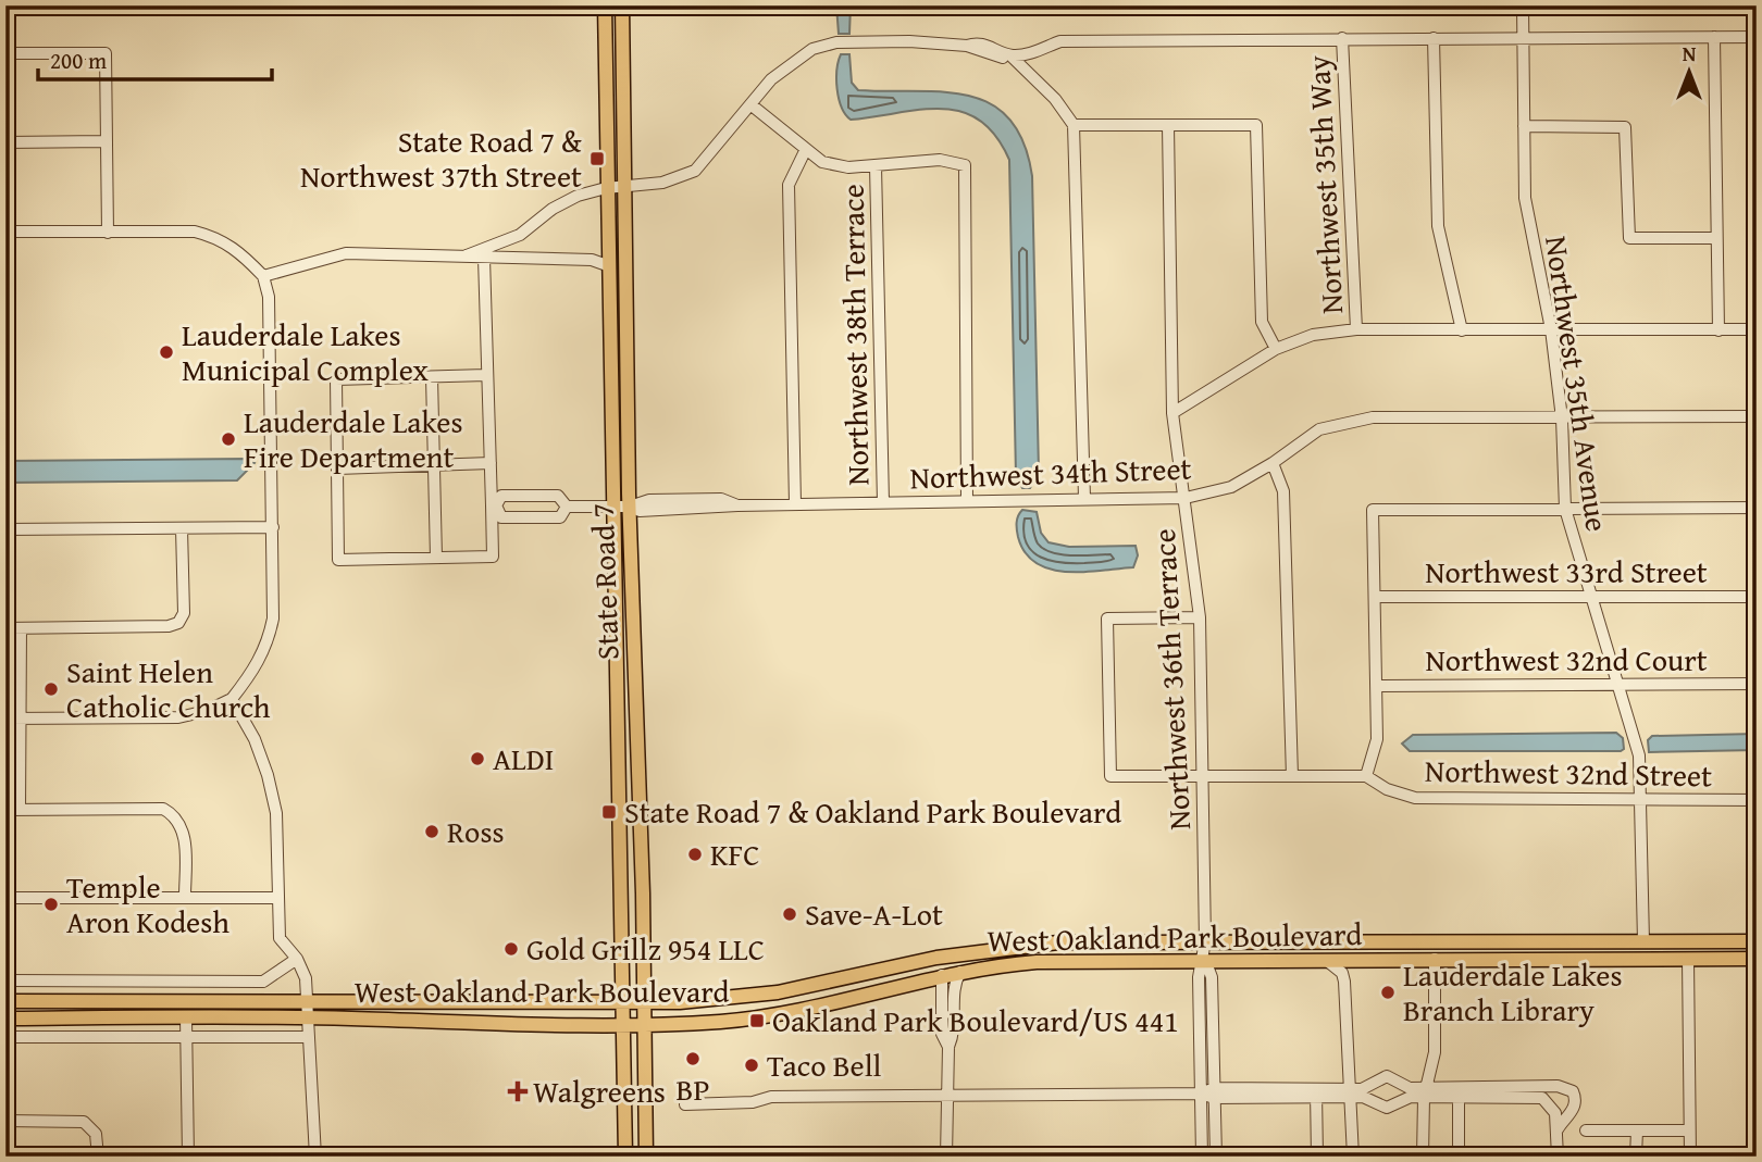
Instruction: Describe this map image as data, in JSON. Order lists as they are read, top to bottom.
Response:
{
  "streets": {
    "main road": ["State Road 7", "West Oakland Park Boulevard"],
    "street": [
      "Northwest 35th Way",
      "Northwest 38th Terrace",
      "Northwest 35th Avenue",
      "Northwest 34th Street",
      "Northwest 33rd Street",
      "Northwest 32nd Court",
      "Northwest 36th Terrace",
      "Northwest 32nd Street"
    ]
  },
  "crossings": [
    ["Northwest 38th Terrace", "Northwest 34th Street"],
    ["Northwest 35th Avenue", "Northwest 34th Street"],
    ["Northwest 35th Avenue", "Northwest 33rd Street"],
    ["Northwest 35th Avenue", "Northwest 32nd Court"],
    ["Northwest 35th Avenue", "Northwest 32nd Street"],
    ["Northwest 35th Avenue", "West Oakland Park Boulevard"],
    ["Northwest 34th Street", "State Road 7"],
    ["Northwest 34th Street", "Northwest 36th Terrace"],
    ["State Road 7", "West Oakland Park Boulevard"],
    ["Northwest 36th Terrace", "Northwest 32nd Street"],
    ["Northwest 36th Terrace", "West Oakland Park Boulevard"]
  ],
  "places": {
    "transit": ["State Road 7 & Northwest 37th Street", "State Road 7 & Oakland Park Boulevard", "Oakland Park Boulevard/US 441"],
    "other": [
      "Lauderdale Lakes Municipal Complex",
      "Lauderdale Lakes Fire Department",
      "Saint Helen Catholic Church",
      "ALDI",
      "Ross",
      "KFC",
      "Temple Aron Kodesh",
      "Save-A-Lot",
      "Gold Grillz 954 LLC",
      "Lauderdale Lakes Branch Library",
      "BP",
      "Taco Bell"
    ],
    "health": ["Walgreens"]
  },
  "scale_bar": "200 m",
  "north": "top"
}
